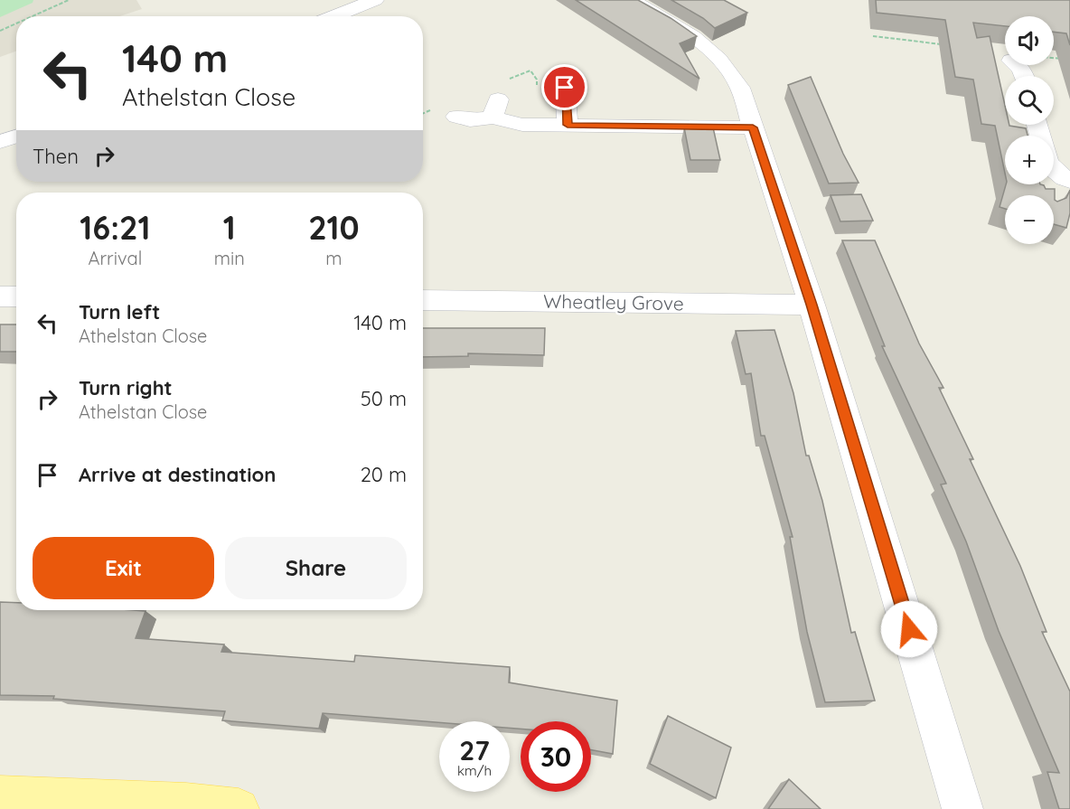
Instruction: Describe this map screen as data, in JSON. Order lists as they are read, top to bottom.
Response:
{
  "streets": {
    "street": ["Wheatley Grove"]
  },
  "page": {
    "map_buttons": ["+", "−"],
    "turn": ["140 m", "Athelstan Close"],
    "then": "Then",
    "eta": [
      "16:21",
      "Arrival",
      "1",
      "min",
      "210",
      "m"
    ],
    "list": [
      {
        "name": "Turn left",
        "note": "Athelstan Close",
        "value": "140 m"
      },
      {
        "name": "Turn right",
        "note": "Athelstan Close",
        "value": "50 m"
      },
      {
        "name": "Arrive at destination",
        "value": "20 m"
      }
    ],
    "buttons": ["Exit", "Share"],
    "speed": "27 km/h",
    "limit": "30"
  }
}
